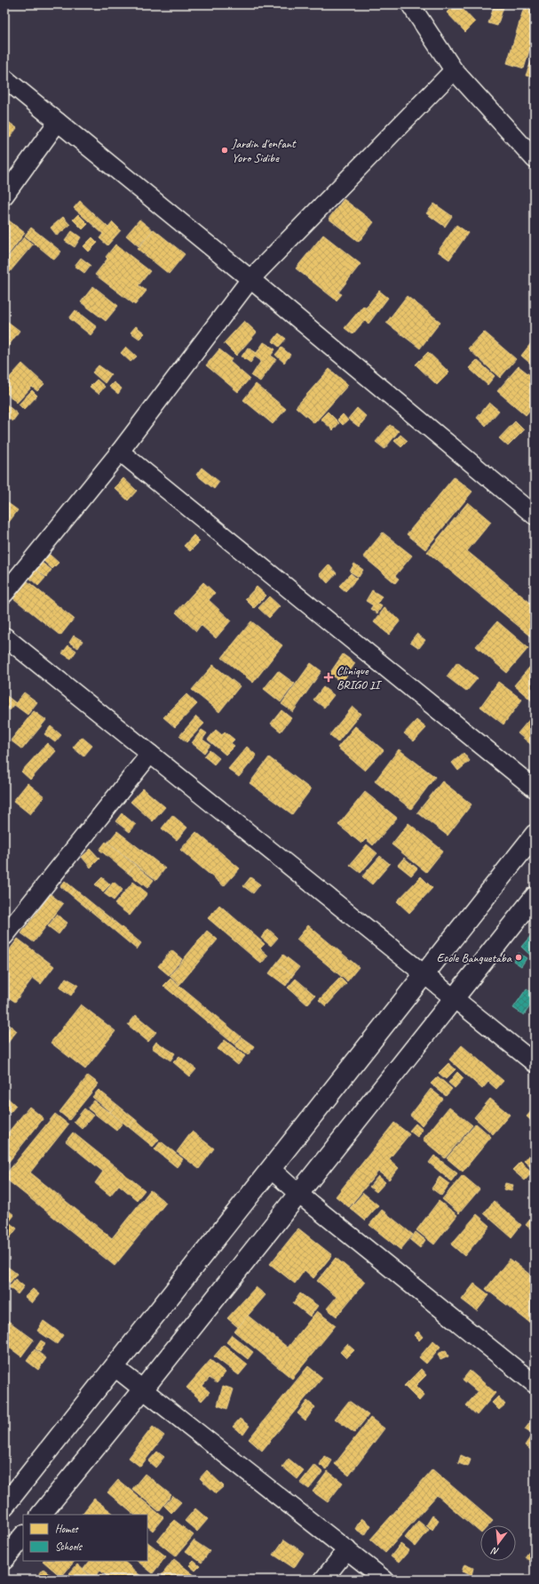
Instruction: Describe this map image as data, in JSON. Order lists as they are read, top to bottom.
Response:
{
  "places": {
    "other": ["Jardin d'enfant Yoro Sidibe", "Ecole Banguetaba"],
    "health": ["Clinique BRIGO II"]
  },
  "legend": ["Homes", "Schools"],
  "north": "bottom"
}
